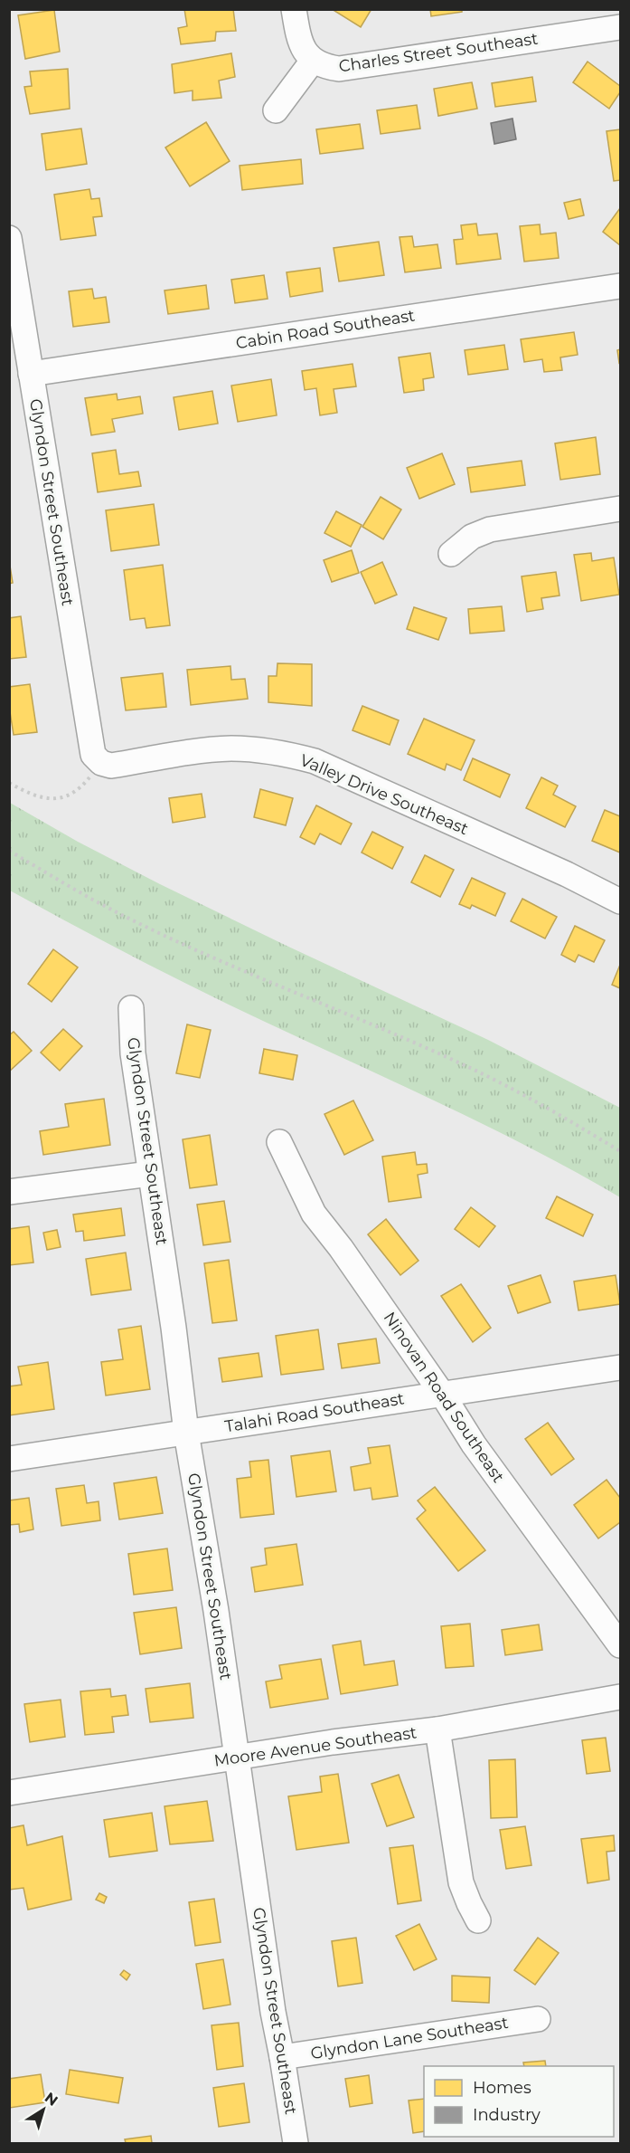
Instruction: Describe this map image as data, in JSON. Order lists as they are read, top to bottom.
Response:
{
  "streets": {
    "street": [
      "Charles Street Southeast",
      "Cabin Road Southeast",
      "Glyndon Street Southeast",
      "Valley Drive Southeast",
      "Ninovan Road Southeast",
      "Talahi Road Southeast",
      "Moore Avenue Southeast",
      "Glyndon Lane Southeast"
    ]
  },
  "crossings": [
    ["Cabin Road Southeast", "Glyndon Street Southeast"],
    ["Glyndon Street Southeast", "Valley Drive Southeast"],
    ["Glyndon Street Southeast", "Talahi Road Southeast"],
    ["Glyndon Street Southeast", "Moore Avenue Southeast"],
    ["Glyndon Street Southeast", "Glyndon Lane Southeast"],
    ["Ninovan Road Southeast", "Talahi Road Southeast"]
  ],
  "legend": ["Homes", "Industry"],
  "north": "top right"
}
